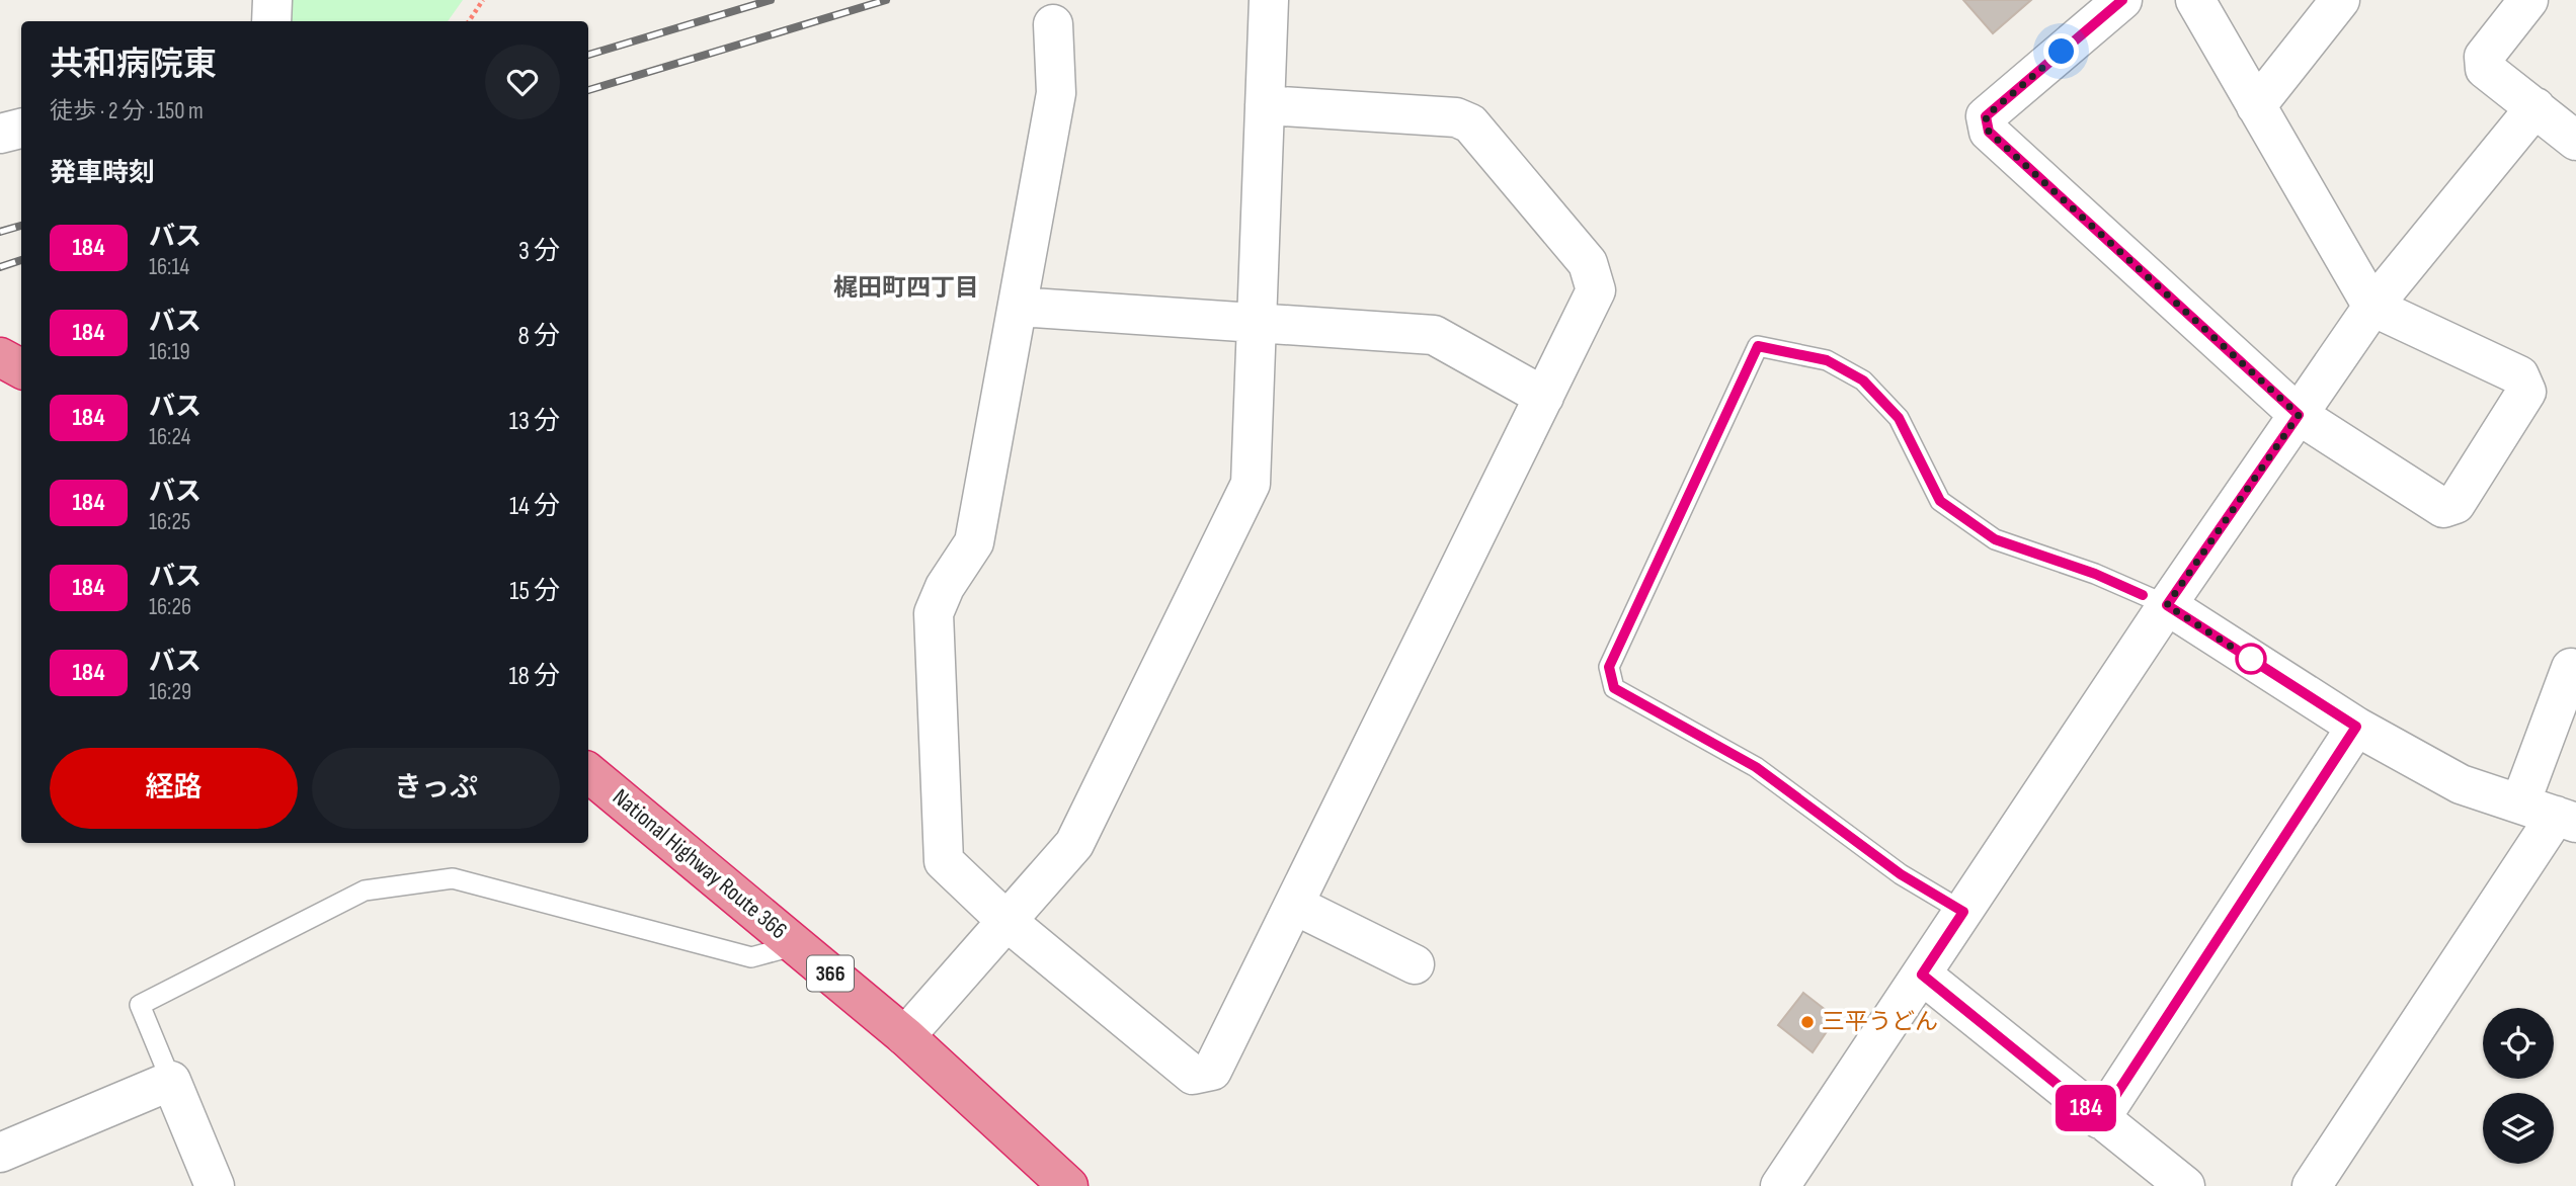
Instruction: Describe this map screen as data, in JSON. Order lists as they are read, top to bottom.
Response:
{
  "streets": {
    "highway": ["National Highway Route 366", "366"]
  },
  "districts": ["梶田町四丁目"],
  "places": ["三平うどん"],
  "lines": ["bus line 184"],
  "page": {
    "on_map": "184",
    "heading": [
      ["共和病院東", "徒歩 · 2 分 · 150 m"],
      "発車時刻"
    ],
    "list": [
      {
        "mark": "184",
        "name": "バス",
        "note": "16:14",
        "value": "3 分"
      },
      {
        "mark": "184",
        "name": "バス",
        "note": "16:19",
        "value": "8 分"
      },
      {
        "mark": "184",
        "name": "バス",
        "note": "16:24",
        "value": "13 分"
      },
      {
        "mark": "184",
        "name": "バス",
        "note": "16:25",
        "value": "14 分"
      },
      {
        "mark": "184",
        "name": "バス",
        "note": "16:26",
        "value": "15 分"
      },
      {
        "mark": "184",
        "name": "バス",
        "note": "16:29",
        "value": "18 分"
      }
    ],
    "buttons": ["経路", "きっぷ"]
  }
}
